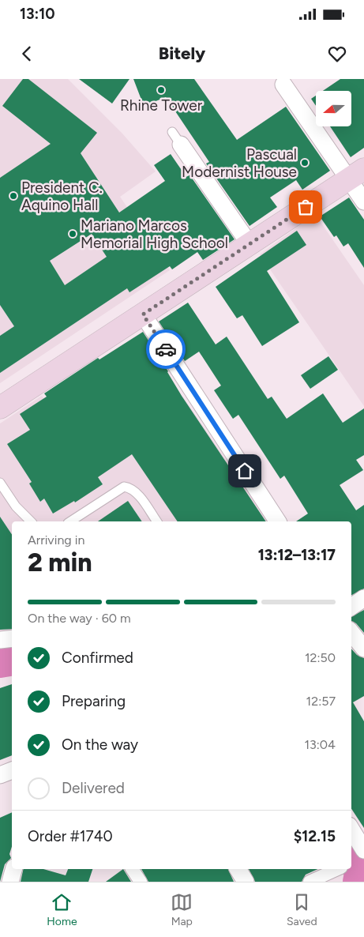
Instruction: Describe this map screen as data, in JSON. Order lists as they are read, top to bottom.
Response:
{
  "places": [
    "Rhine Tower",
    "Pascual Modernist House",
    "President C. Aquino Hall",
    "Mariano Marcos Memorial High School"
  ],
  "north": "left",
  "page": {
    "status": "13:10",
    "header": "Bitely",
    "heading": ["2 min", "Arriving in", "13:12–13:17"],
    "panel": ["Order #1740", "$12.15"],
    "bar": "On the way · 60 m",
    "list": [
      ["Confirmed", "12:50"],
      ["Preparing", "12:57"],
      ["On the way", "13:04"],
      "Delivered"
    ],
    "tabs": ["Home", "Map", "Saved"]
  }
}
